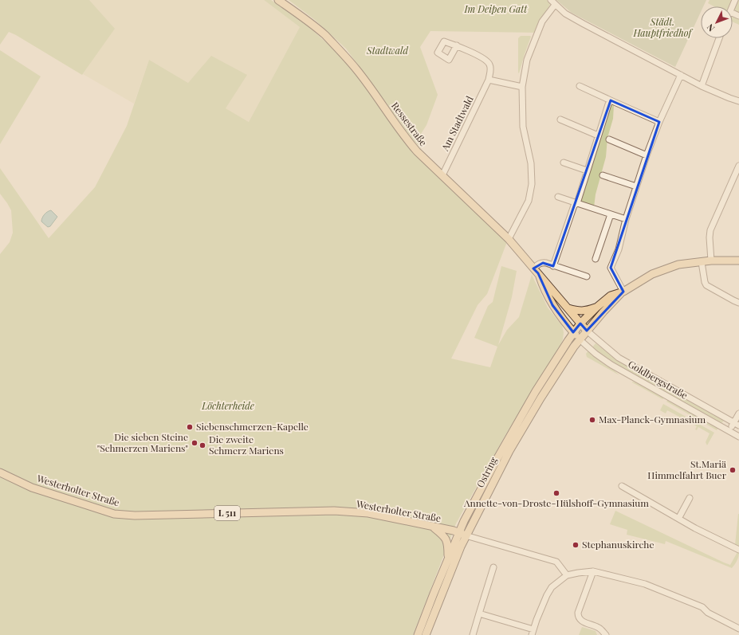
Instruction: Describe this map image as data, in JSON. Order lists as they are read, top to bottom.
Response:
{
  "streets": {
    "main road": [
      "Ressestraße",
      "Goldbergstraße",
      "Ostring",
      "Westerholter Straße",
      "L 511"
    ],
    "street": ["Am Stadtwald"]
  },
  "crossings": [
    ["Am Stadtwald", "Ressestraße"],
    ["Ressestraße", "Goldbergstraße"],
    ["Ressestraße", "Ostring"],
    ["Goldbergstraße", "Ostring"],
    ["Ostring", "Westerholter Straße"]
  ],
  "parks": [
    "Im Deipen Gatt",
    "Städt. Hauptfriedhof",
    "Stadtwald",
    "Löchterheide"
  ],
  "places": [
    "Max-Planck-Gymnasium",
    "Siebenschmerzen-Kapelle",
    "Die sieben Steine \"Schmerzen Mariens\"",
    "Die zweite Schmerz Mariens",
    "St.Mariä Himmelfahrt Buer",
    "Annette-von-Droste-Hülshoff-Gymnasium",
    "Stephanuskirche"
  ],
  "north": "bottom left"
}
